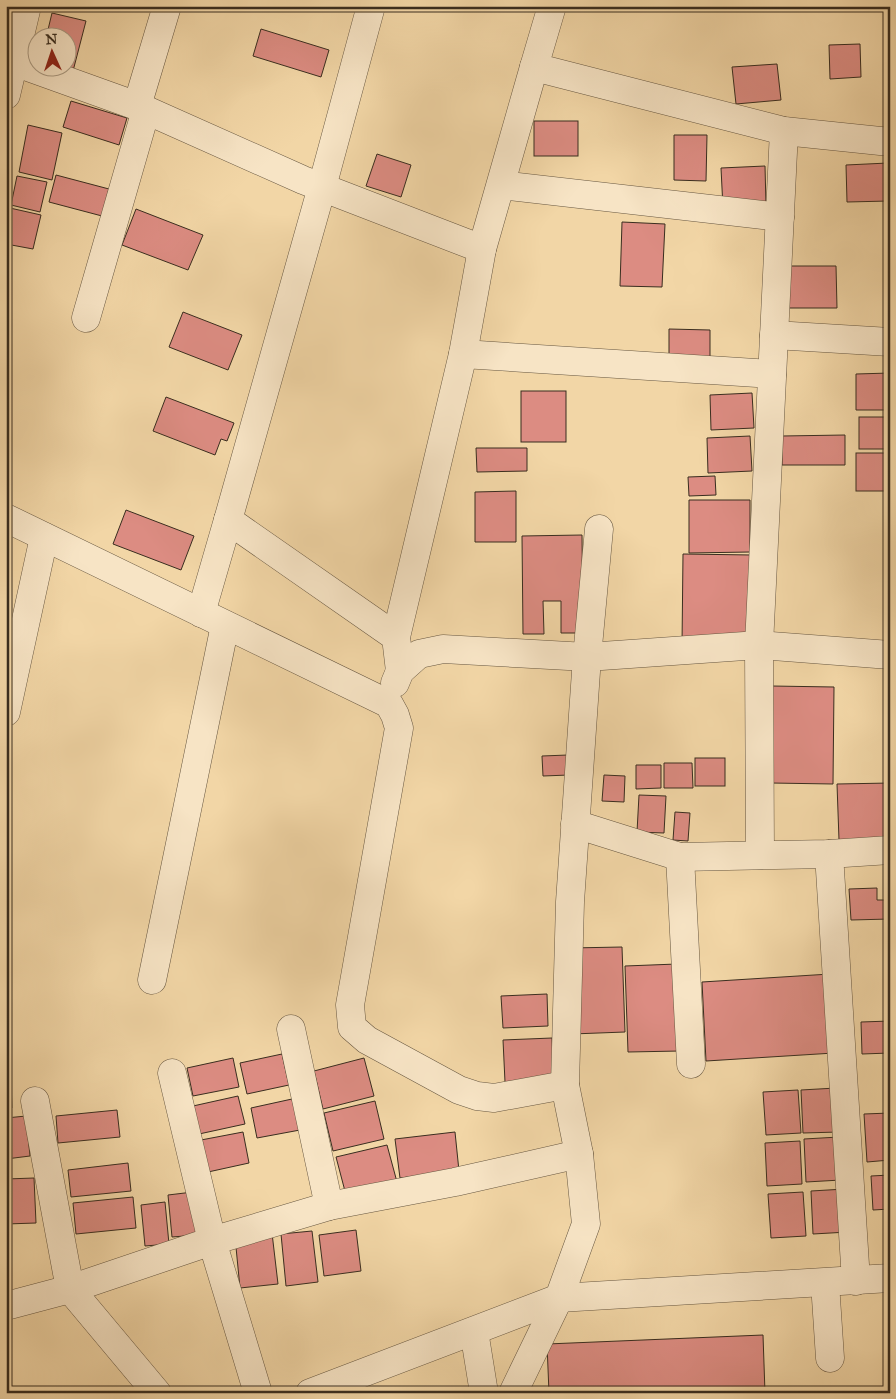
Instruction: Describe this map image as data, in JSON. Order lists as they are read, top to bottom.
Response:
{
  "north": "top"
}
